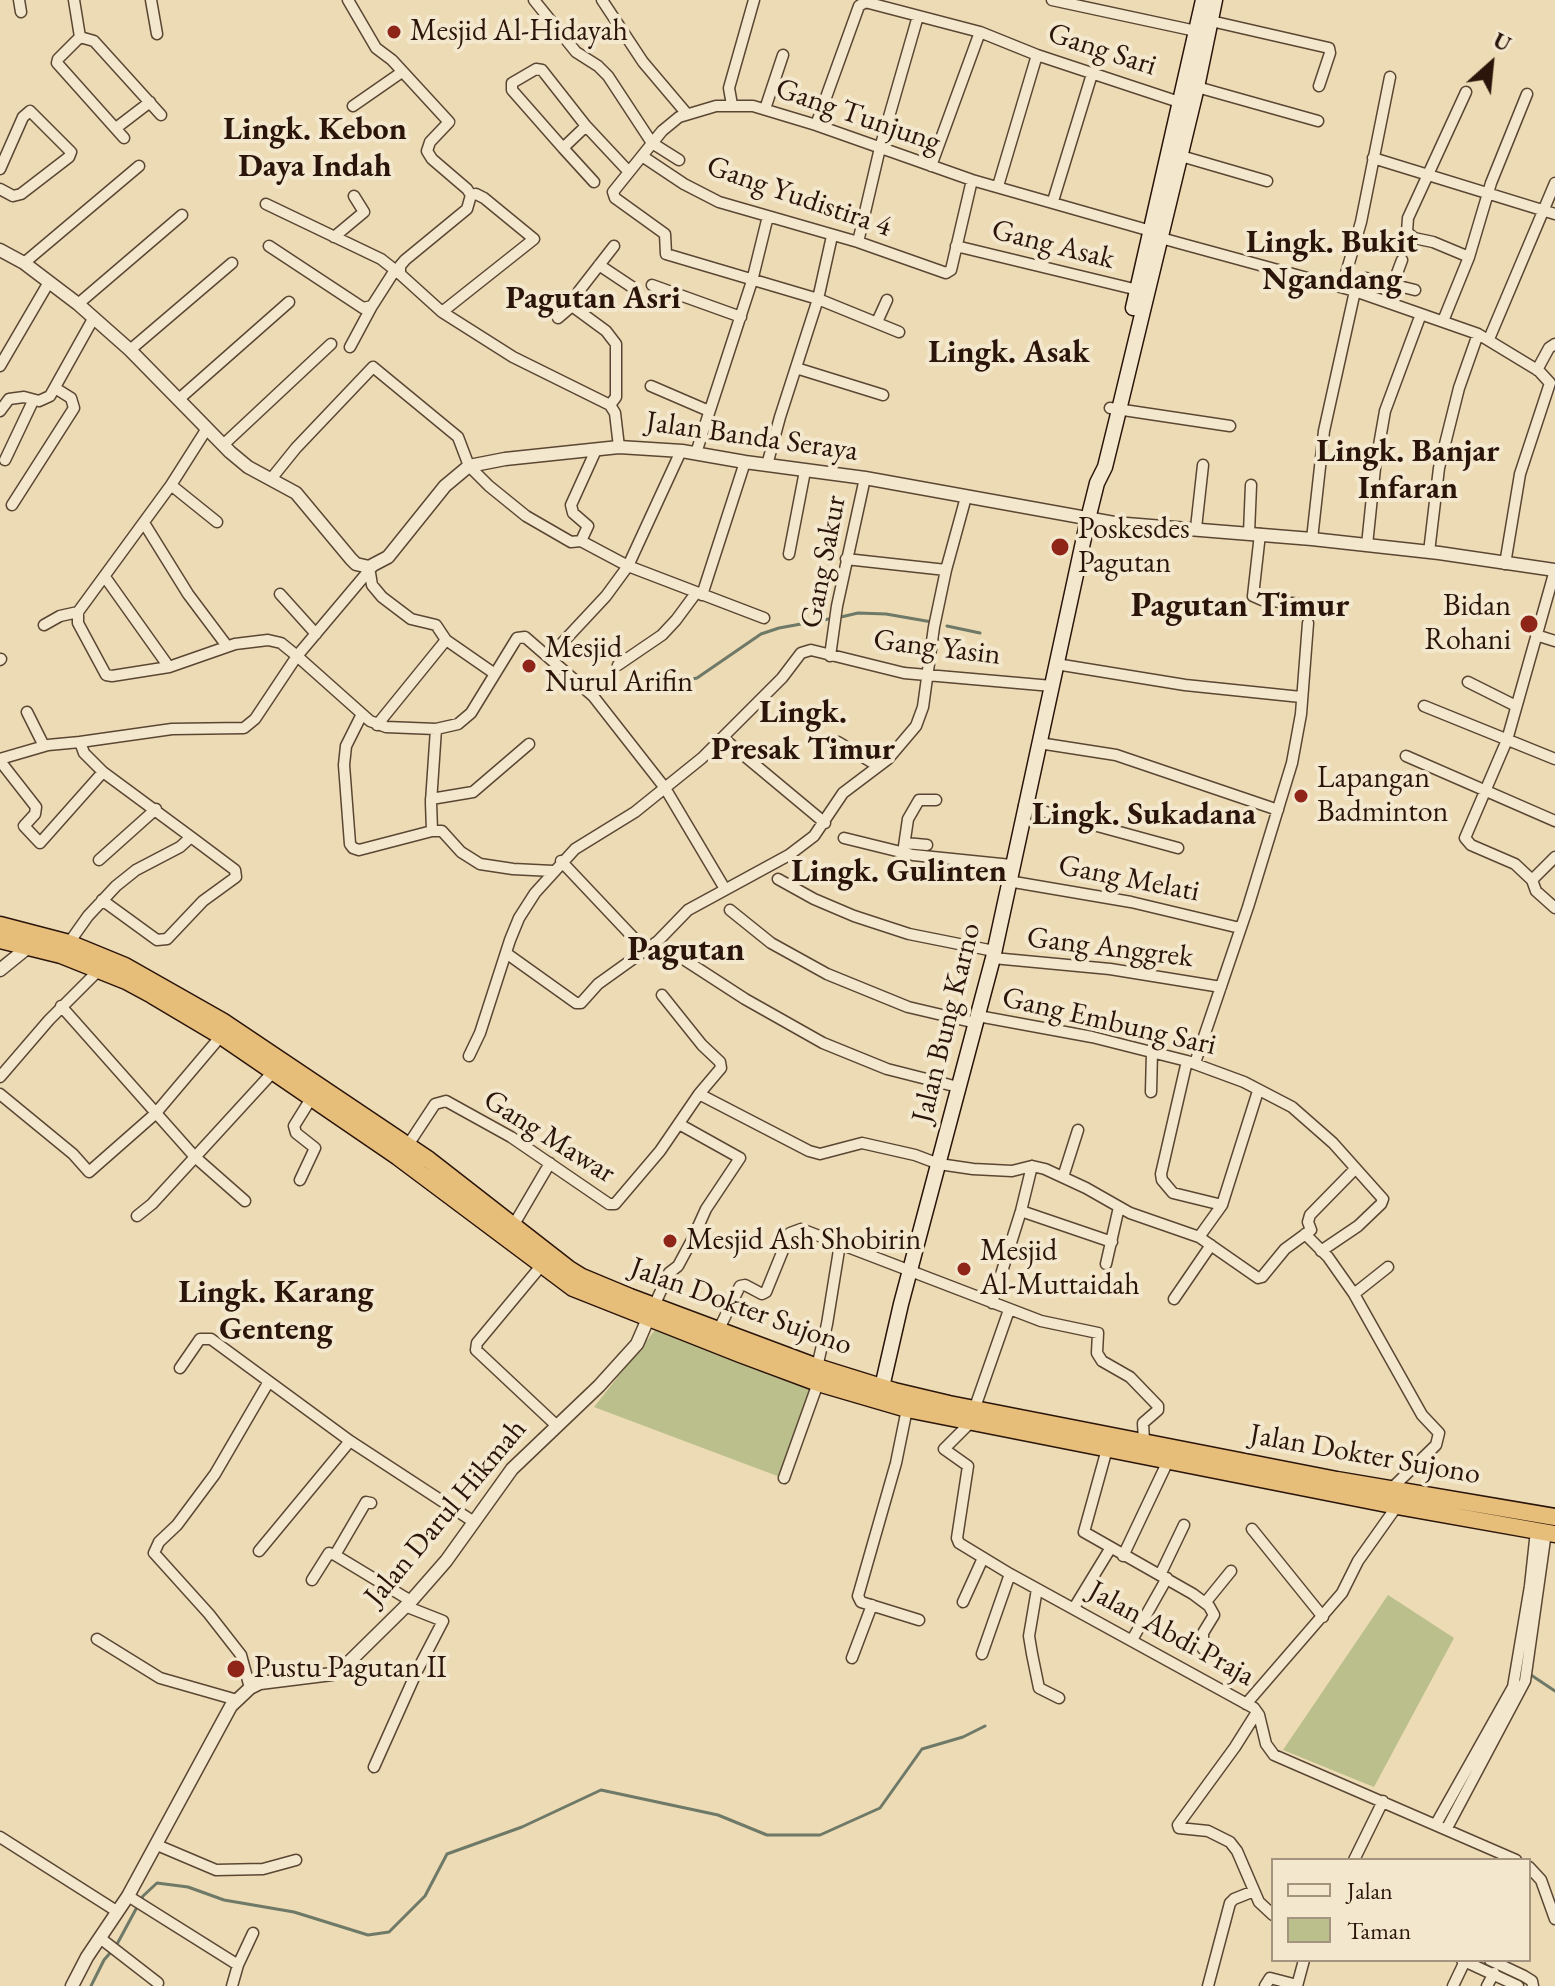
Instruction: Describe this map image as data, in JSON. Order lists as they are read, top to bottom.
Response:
{
  "streets": {
    "highway": ["Jalan Dokter Sujono"],
    "main road": ["Jalan Bung Karno"],
    "street": [
      "Gang Sari",
      "Gang Tunjung",
      "Gang Yudistira 4",
      "Gang Asak",
      "Jalan Banda Seraya",
      "Gang Sakur",
      "Gang Yasin",
      "Gang Melati",
      "Gang Anggrek",
      "Gang Embung Sari",
      "Gang Mawar",
      "Jalan Darul Hikmah",
      "Jalan Abdi Praja"
    ]
  },
  "crossings": [
    ["Gang Sari", "Gang Tunjung"],
    ["Gang Tunjung", "Gang Yudistira 4"],
    ["Gang Tunjung", "Jalan Bung Karno"],
    ["Gang Yudistira 4", "Gang Asak"],
    ["Gang Asak", "Jalan Bung Karno"],
    ["Jalan Banda Seraya", "Gang Sakur"],
    ["Jalan Banda Seraya", "Jalan Bung Karno"],
    ["Gang Sakur", "Gang Yasin"],
    ["Gang Yasin", "Jalan Bung Karno"],
    ["Gang Melati", "Jalan Bung Karno"],
    ["Gang Anggrek", "Jalan Bung Karno"],
    ["Gang Embung Sari", "Jalan Bung Karno"],
    ["Jalan Bung Karno", "Jalan Dokter Sujono"],
    ["Gang Mawar", "Jalan Dokter Sujono"],
    ["Jalan Dokter Sujono", "Jalan Darul Hikmah"],
    ["Jalan Dokter Sujono", "Jalan Abdi Praja"]
  ],
  "districts": [
    "Lingk. Kebon Daya Indah",
    "Lingk. Bukit Ngandang",
    "Pagutan Asri",
    "Lingk. Asak",
    "Lingk. Banjar Infaran",
    "Pagutan Timur",
    "Lingk. Presak Timur",
    "Lingk. Sukadana",
    "Lingk. Gulinten",
    "Pagutan",
    "Lingk. Karang Genteng"
  ],
  "places": [
    "Mesjid Al-Hidayah",
    "Poskesdes Pagutan",
    "Bidan Rohani",
    "Mesjid Nurul Arifin",
    "Lapangan Badminton",
    "Mesjid Ash Shobirin",
    "Mesjid Al-Muttaidah",
    "Pustu Pagutan II"
  ],
  "legend": ["Jalan", "Taman"],
  "north": "top right"
}
